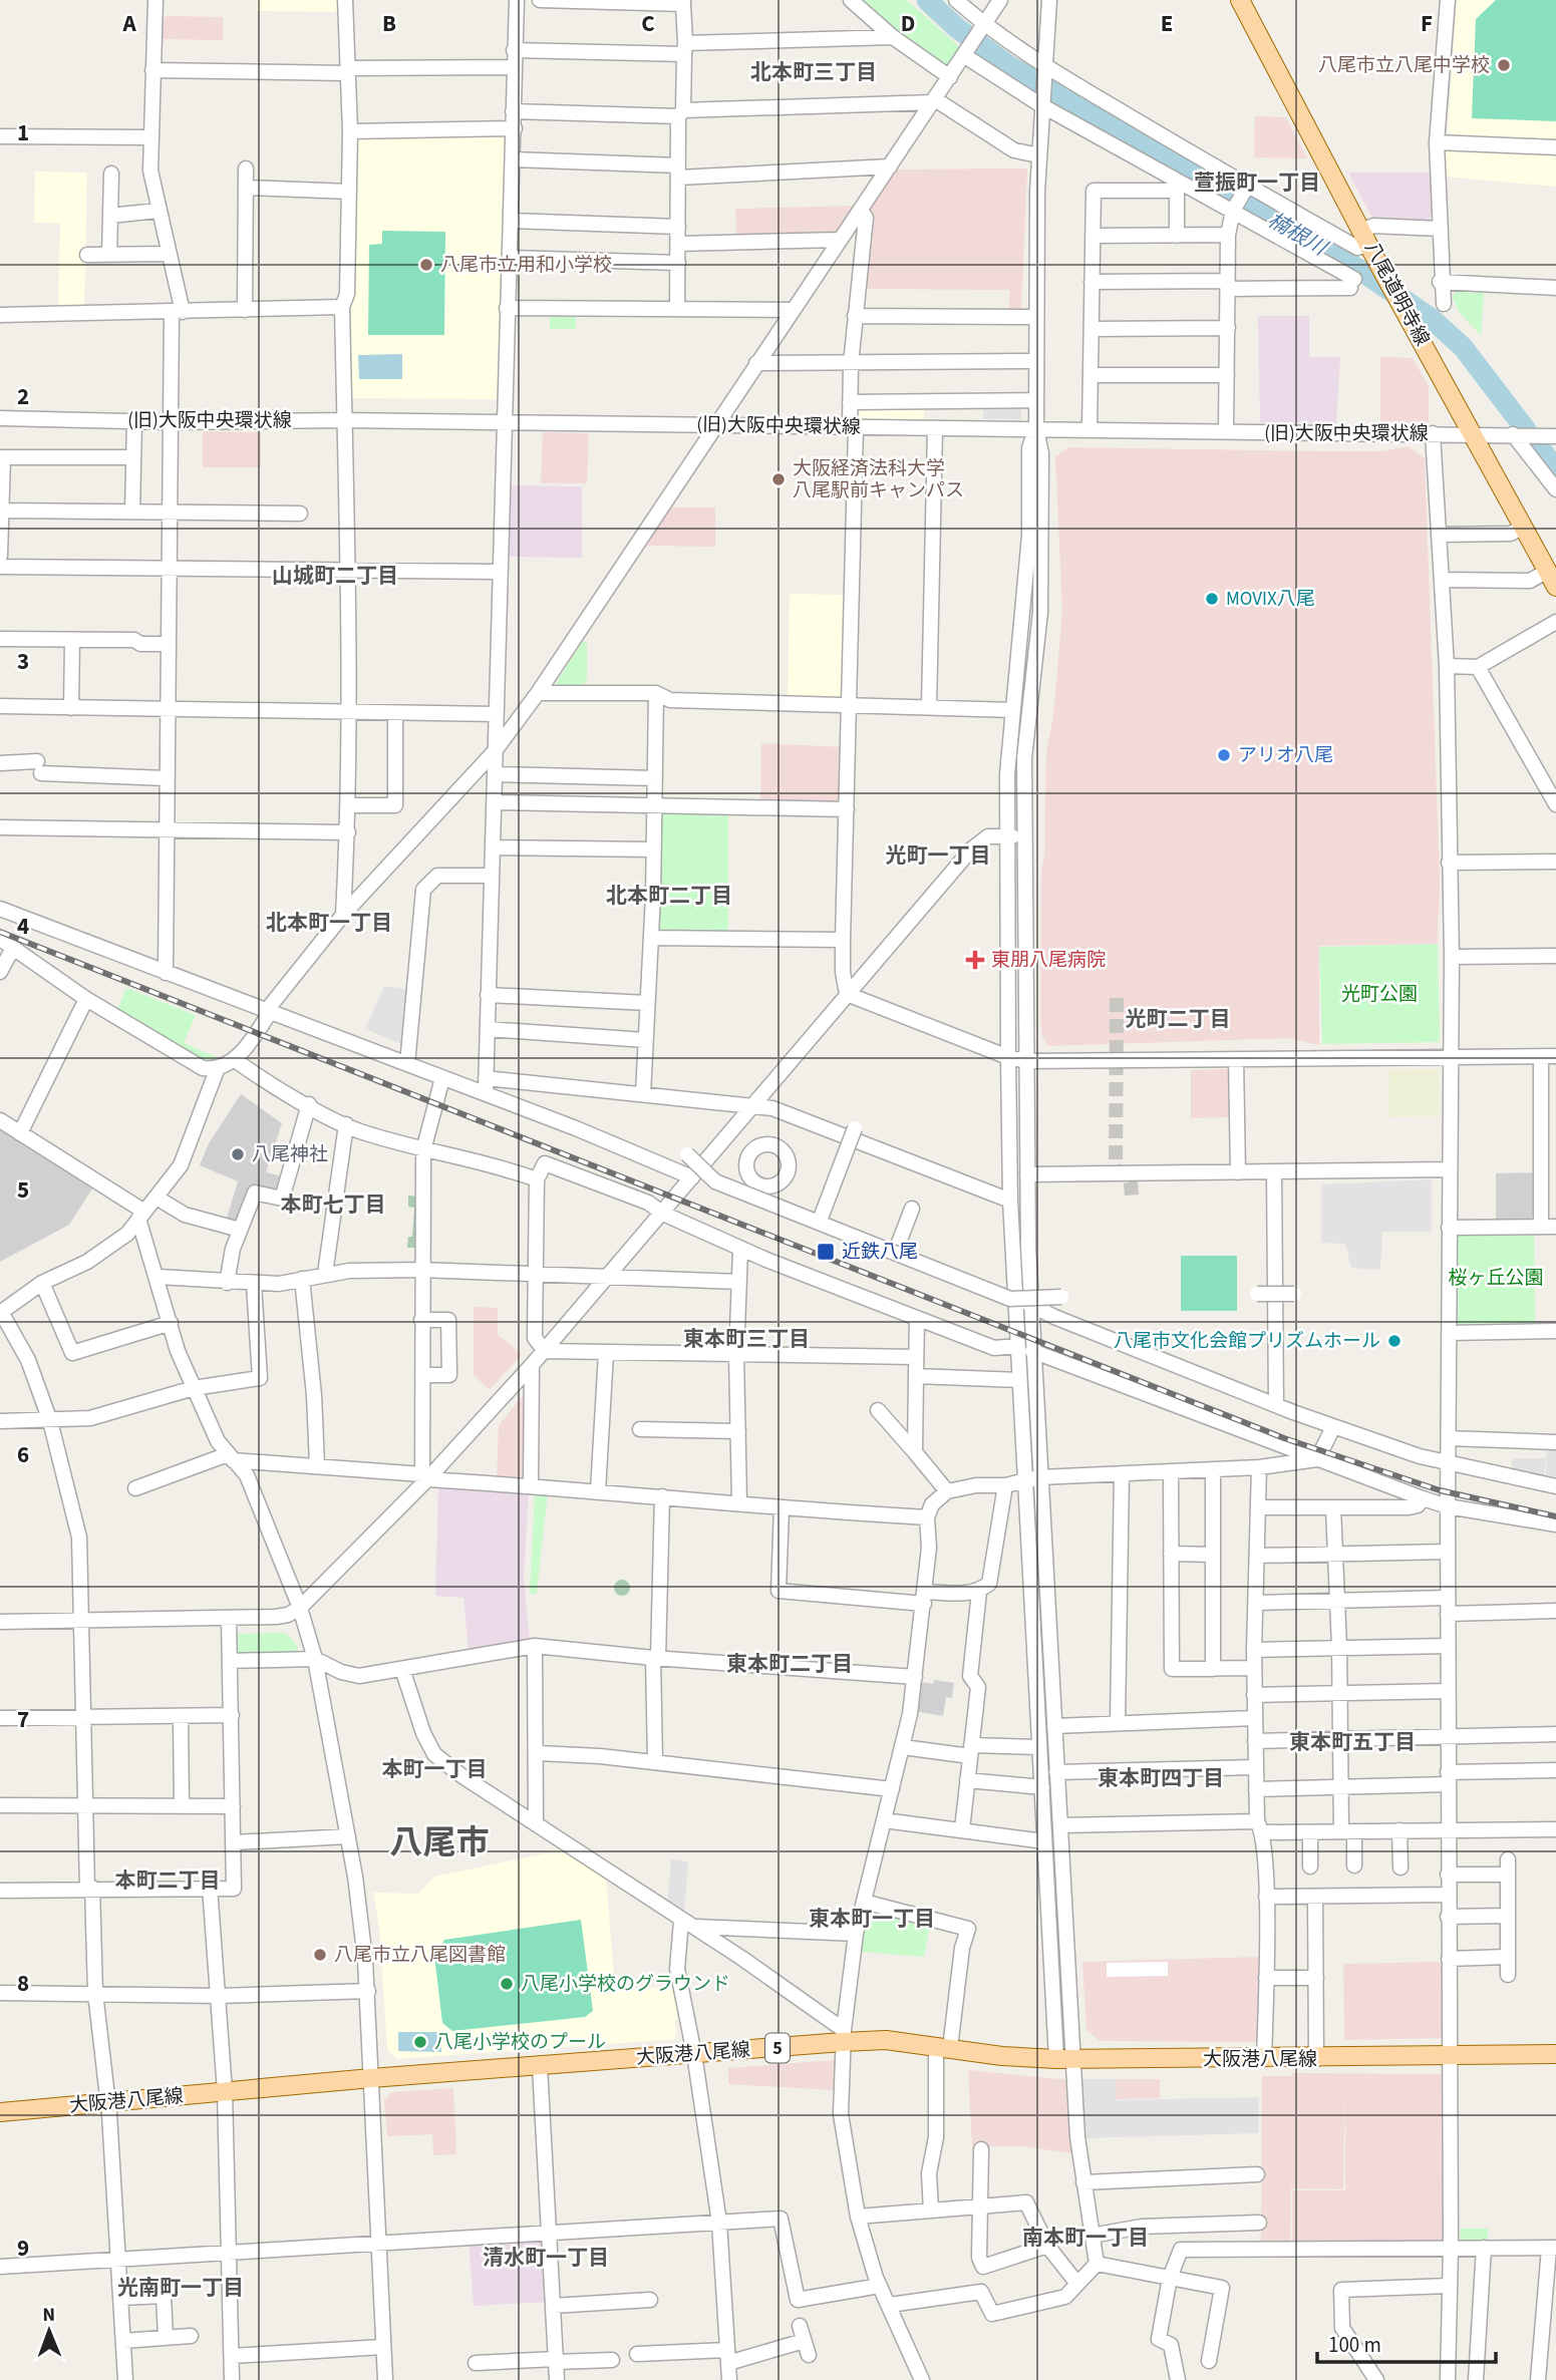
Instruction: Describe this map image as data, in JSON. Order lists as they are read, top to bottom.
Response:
{
  "streets": {
    "main road": ["八尾道明寺線", "5", "大阪港八尾線"],
    "street": ["(旧)大阪中央環状線"]
  },
  "crossings": [
    ["八尾道明寺線", "(旧)大阪中央環状線"]
  ],
  "districts": [
    "北本町三丁目",
    "萱振町一丁目",
    "山城町二丁目",
    "光町一丁目",
    "北本町二丁目",
    "北本町一丁目",
    "光町二丁目",
    "本町七丁目",
    "東本町三丁目",
    "東本町二丁目",
    "東本町五丁目",
    "本町一丁目",
    "東本町四丁目",
    "八尾市",
    "本町二丁目",
    "東本町一丁目",
    "南本町一丁目",
    "清水町一丁目",
    "光南町一丁目"
  ],
  "water": ["楠根川"],
  "parks": ["光町公園", "桜ヶ丘公園"],
  "places": {
    "other": [
      "八尾市立八尾中学校",
      "八尾市立用和小学校",
      "大阪経済法科大学 八尾駅前キャンパス",
      "MOVIX八尾",
      "アリオ八尾",
      "八尾神社",
      "八尾市文化会館プリズムホール",
      "八尾市立八尾図書館",
      "八尾小学校のグラウンド",
      "八尾小学校のプール"
    ],
    "health": ["東朋八尾病院"],
    "transit": ["近鉄八尾"]
  },
  "scale_bar": "100 m",
  "north": "top",
  "grid": {
    "columns": [
      "A",
      "B",
      "C",
      "D",
      "E",
      "F"
    ],
    "rows": [
      "1",
      "2",
      "3",
      "4",
      "5",
      "6",
      "7",
      "8",
      "9"
    ]
  }
}
